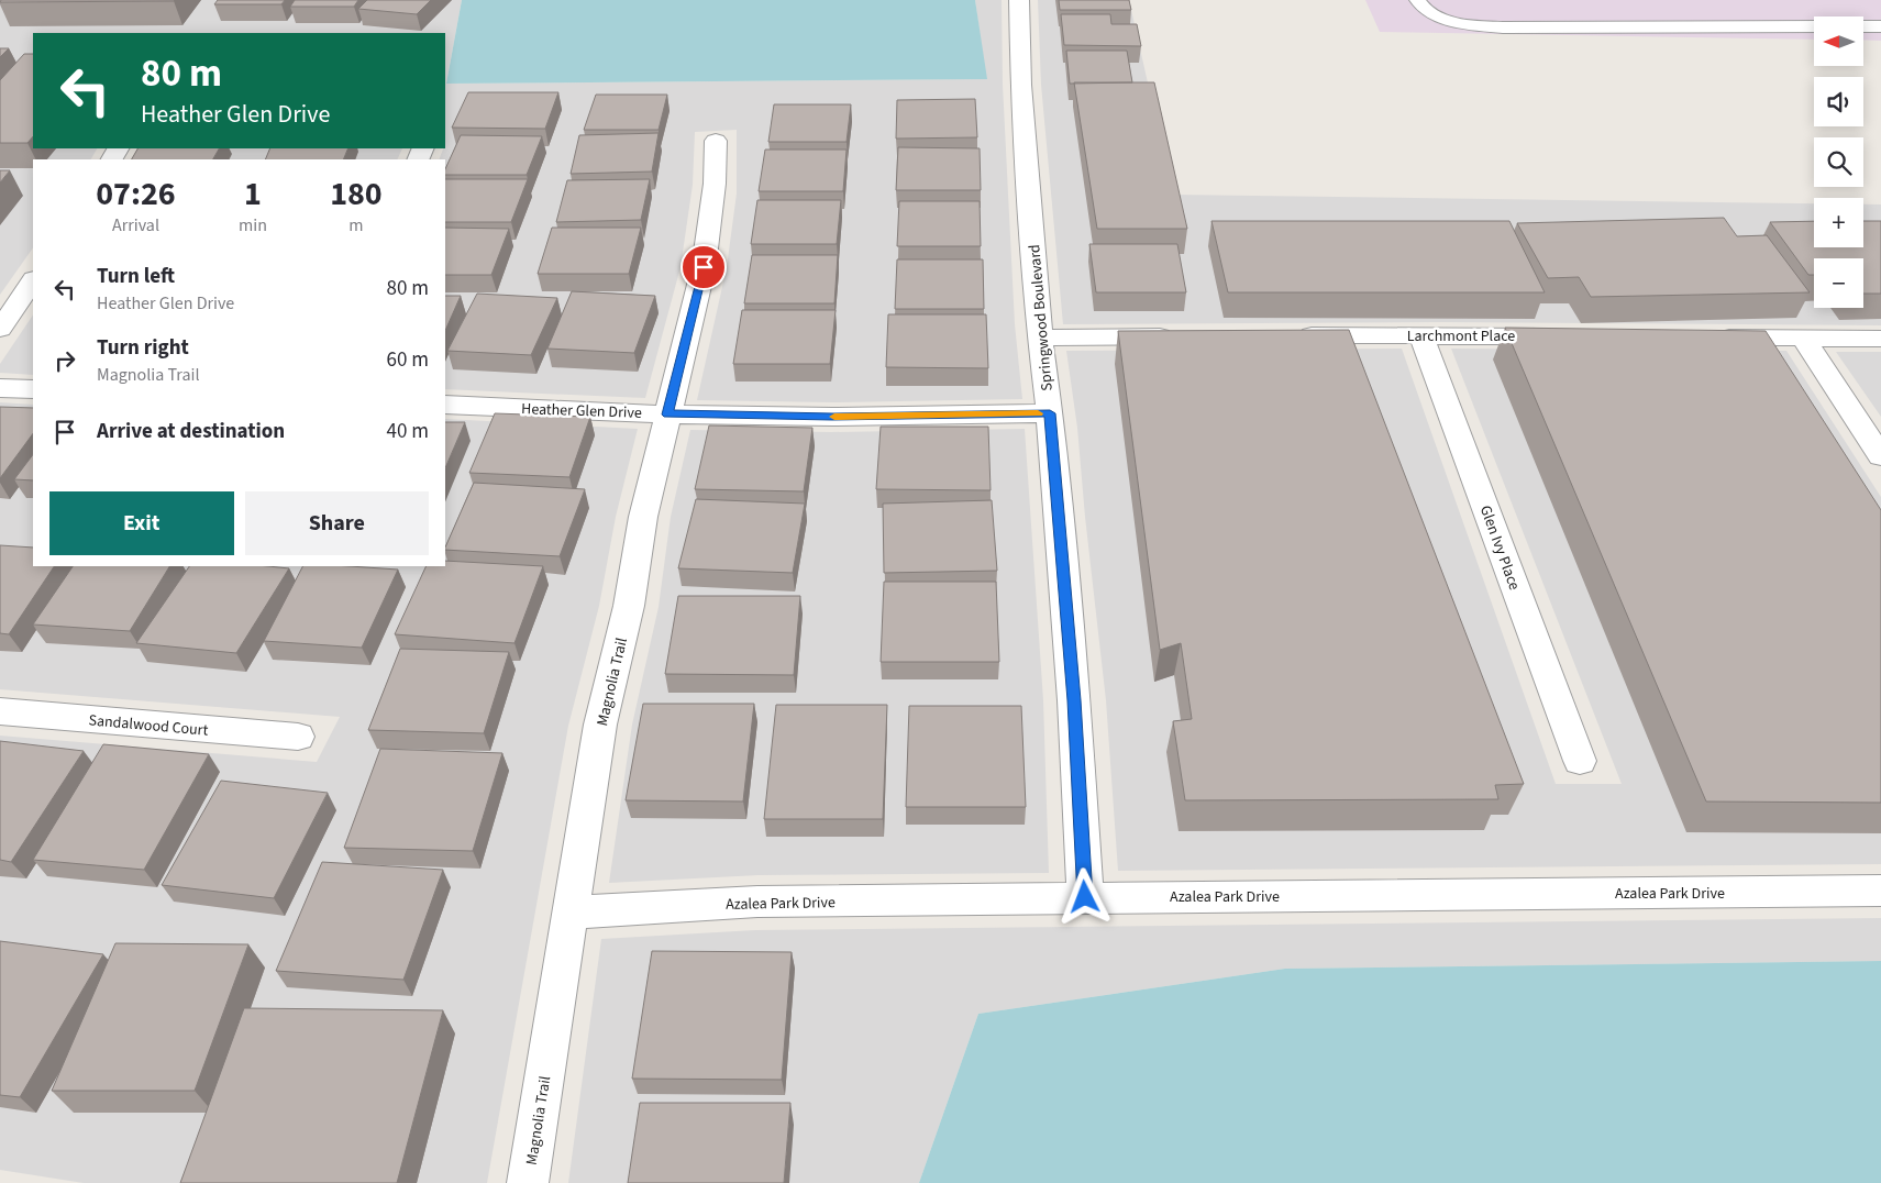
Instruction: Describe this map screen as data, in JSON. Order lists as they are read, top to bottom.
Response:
{
  "streets": {
    "street": [
      "Springwood Boulevard",
      "Larchmont Place",
      "Heather Glen Drive",
      "Glen Ivy Place",
      "Magnolia Trail",
      "Sandalwood Court",
      "Azalea Park Drive"
    ]
  },
  "crossings": [
    ["Springwood Boulevard", "Heather Glen Drive"],
    ["Springwood Boulevard", "Azalea Park Drive"],
    ["Larchmont Place", "Glen Ivy Place"],
    ["Heather Glen Drive", "Magnolia Trail"],
    ["Magnolia Trail", "Azalea Park Drive"]
  ],
  "north": "left",
  "page": {
    "map_buttons": ["+", "−"],
    "turn": ["80 m", "Heather Glen Drive"],
    "eta": [
      "07:26",
      "Arrival",
      "1",
      "min",
      "180",
      "m"
    ],
    "list": [
      {
        "name": "Turn left",
        "note": "Heather Glen Drive",
        "value": "80 m"
      },
      {
        "name": "Turn right",
        "note": "Magnolia Trail",
        "value": "60 m"
      },
      {
        "name": "Arrive at destination",
        "value": "40 m"
      }
    ],
    "buttons": ["Exit", "Share"]
  }
}
